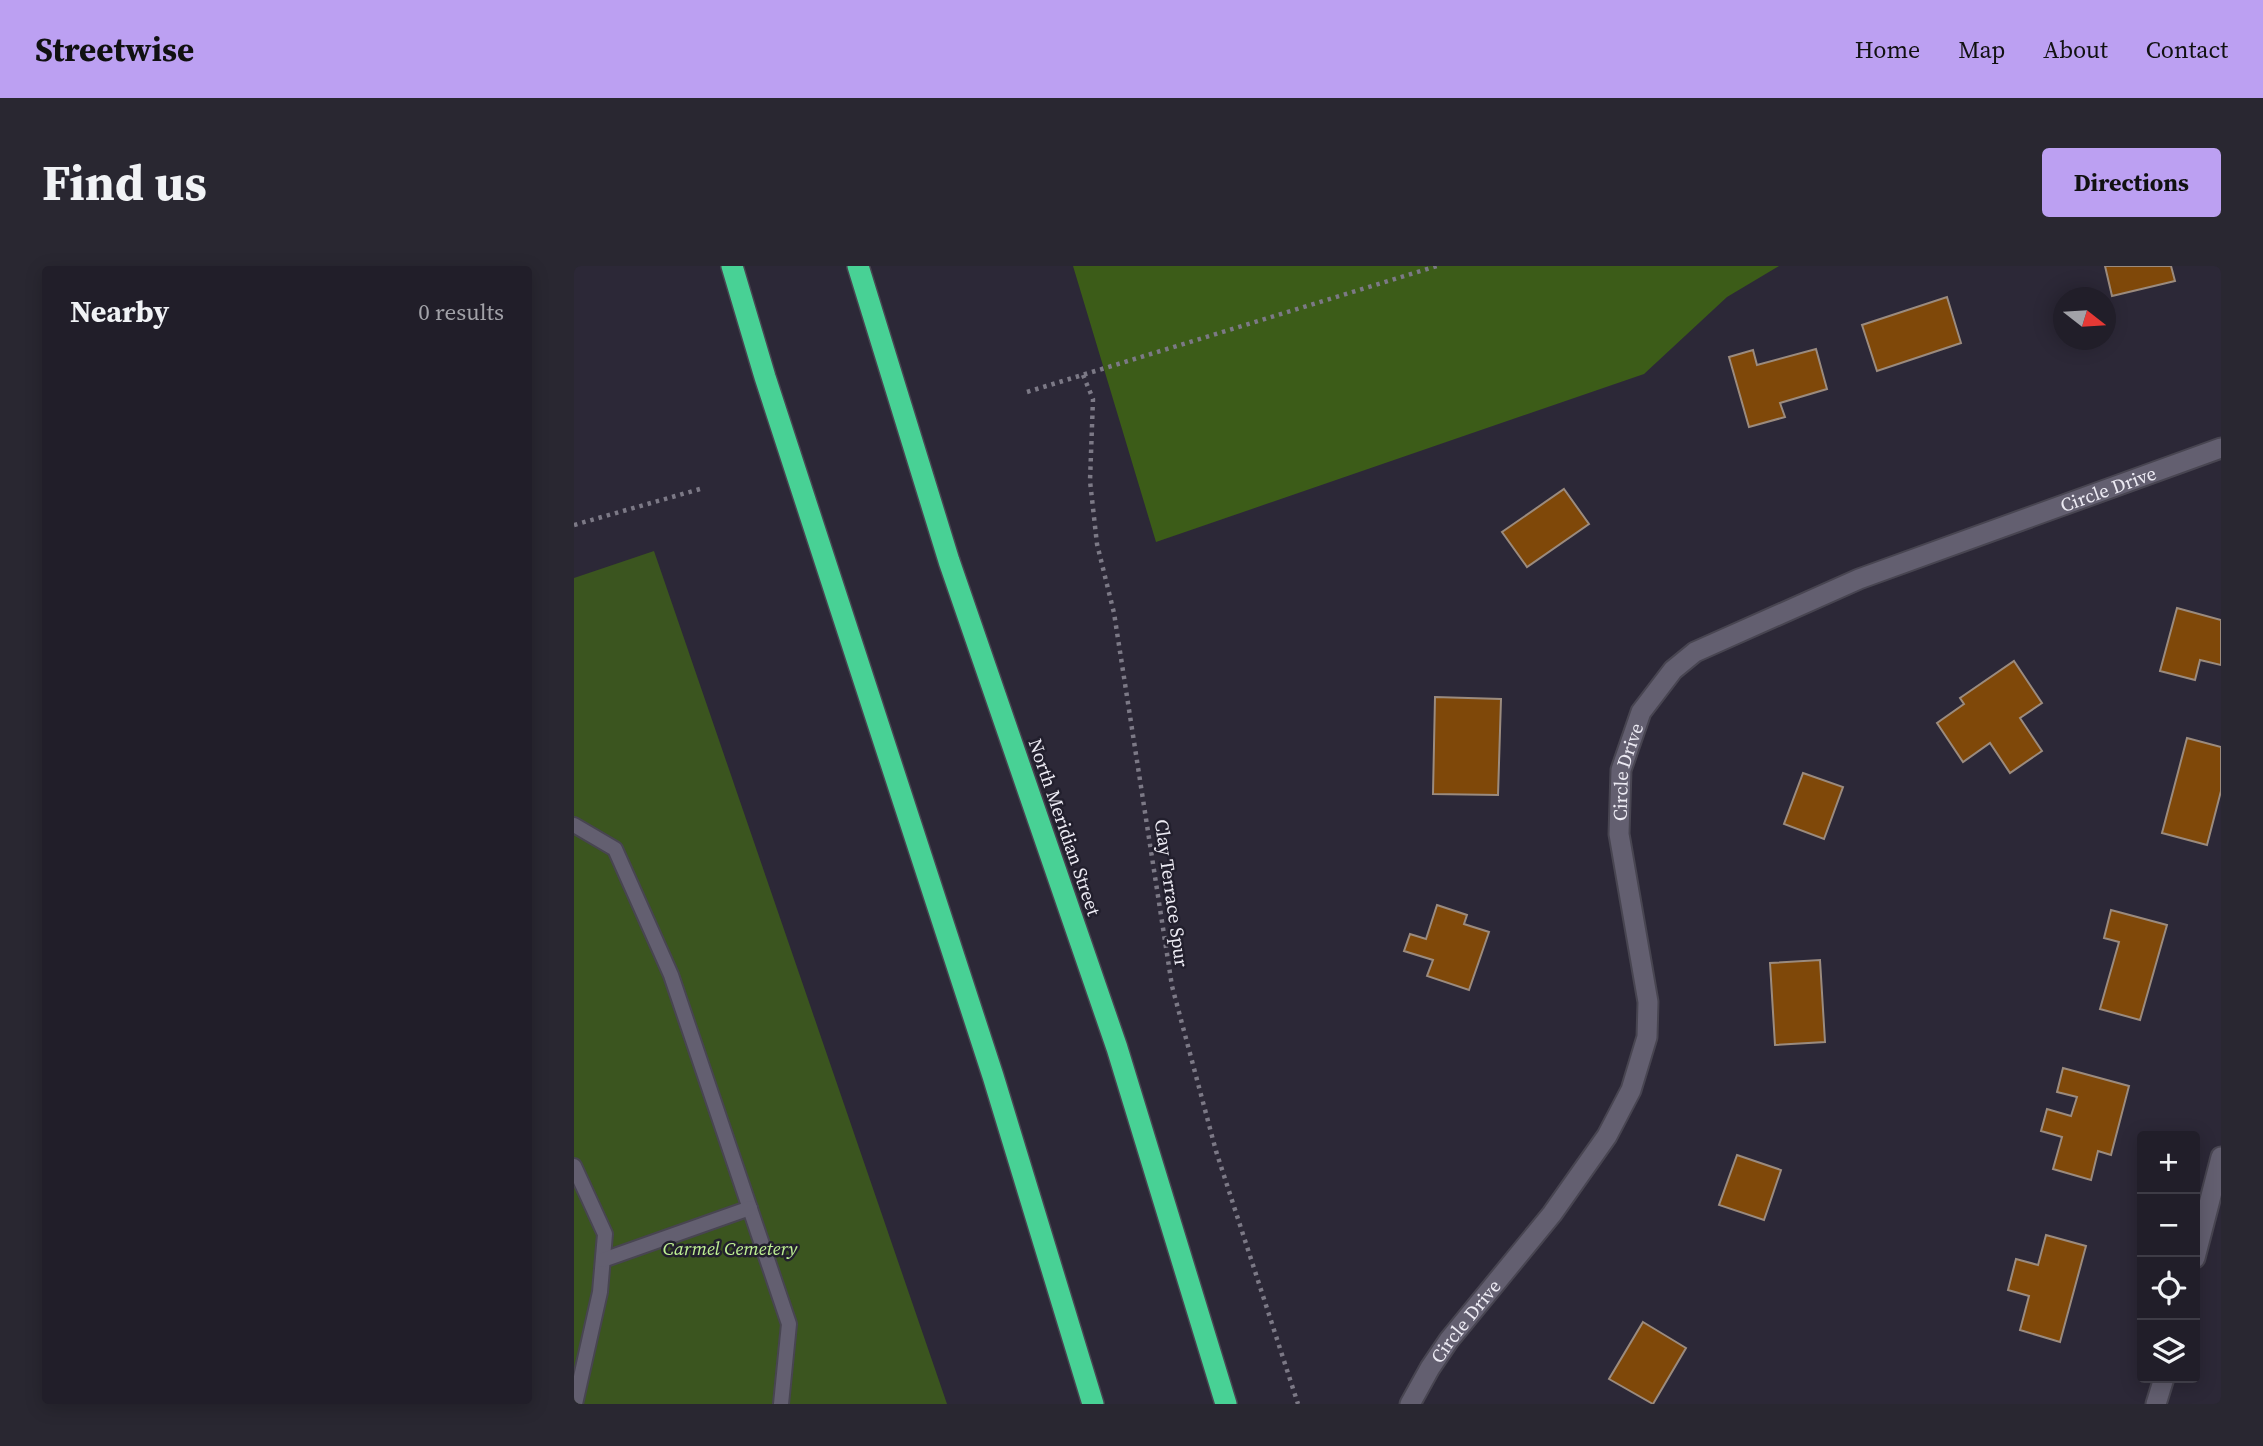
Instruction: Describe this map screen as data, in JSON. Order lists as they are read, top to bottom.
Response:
{
  "streets": {
    "highway": ["North Meridian Street"],
    "street": ["Circle Drive"],
    "path": ["Clay Terrace Spur"]
  },
  "parks": ["Carmel Cemetery"],
  "north": "right",
  "page": {
    "header": "Streetwise",
    "nav": [
      "Home",
      "Map",
      "About",
      "Contact"
    ],
    "buttons": "Directions",
    "title": "Find us",
    "heading": ["Nearby", "0 results"],
    "map_buttons": ["+", "−"]
  }
}
